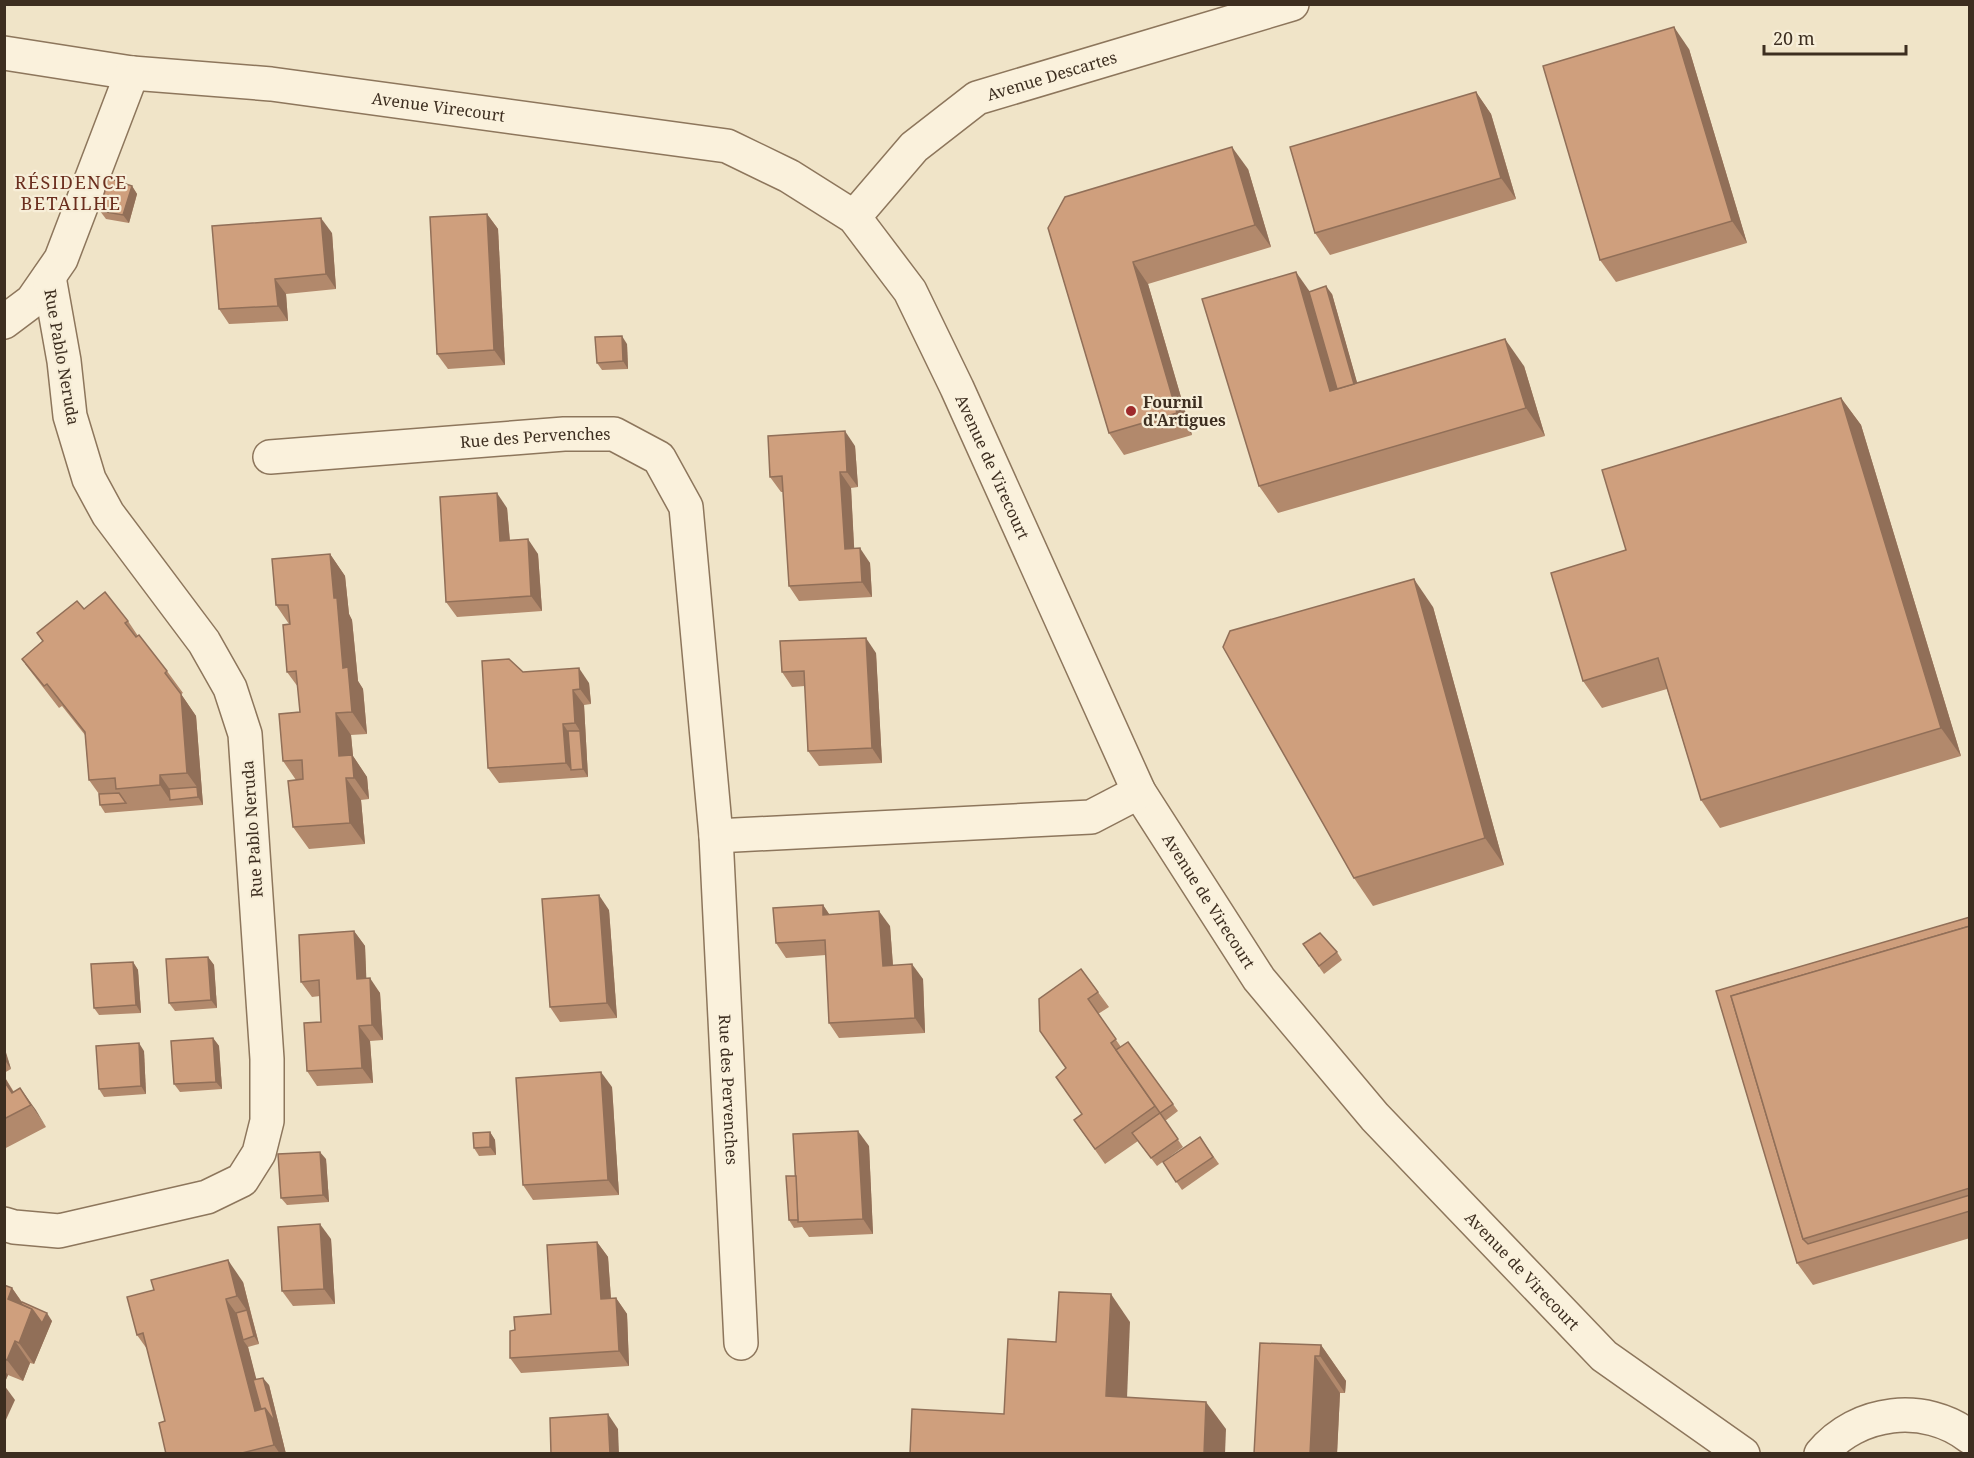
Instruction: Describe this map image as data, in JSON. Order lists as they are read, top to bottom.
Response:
{
  "streets": {
    "street": [
      "Avenue Descartes",
      "Avenue Virecourt",
      "Rue Pablo Neruda",
      "Rue des Pervenches",
      "Avenue de Virecourt"
    ]
  },
  "crossings": [
    ["Avenue Descartes", "Avenue Virecourt"],
    ["Avenue Descartes", "Avenue de Virecourt"],
    ["Avenue Virecourt", "Rue Pablo Neruda"],
    ["Avenue Virecourt", "Avenue de Virecourt"]
  ],
  "districts": ["RÉSIDENCE BETAILHE"],
  "places": ["Fournil d'Artigues"],
  "scale_bar": "20 m"
}
